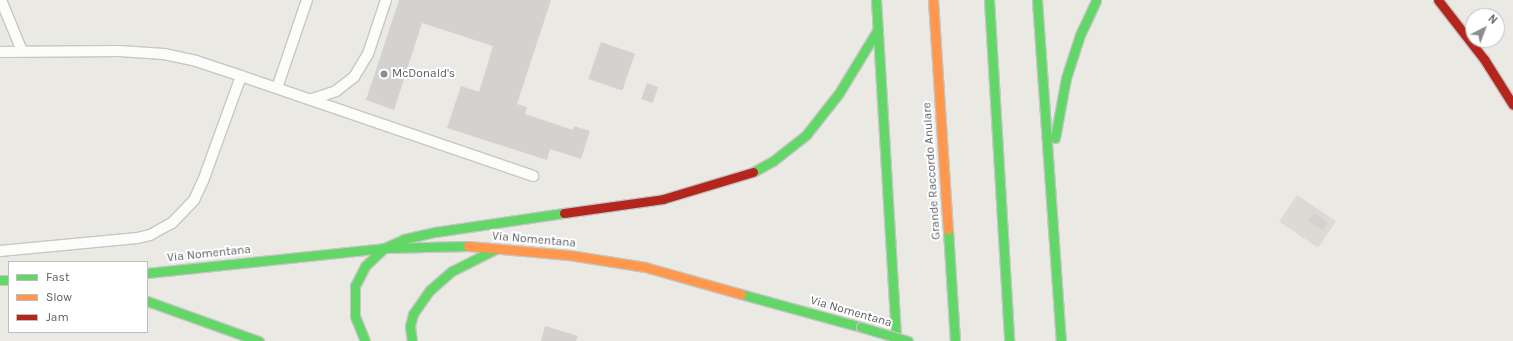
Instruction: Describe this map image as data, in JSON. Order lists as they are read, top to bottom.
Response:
{
  "streets": {
    "main road": ["Grande Raccordo Anulare", "Via Nomentana"]
  },
  "places": ["McDonald's"],
  "legend": ["Fast", "Slow", "Jam"],
  "north": "top right"
}
